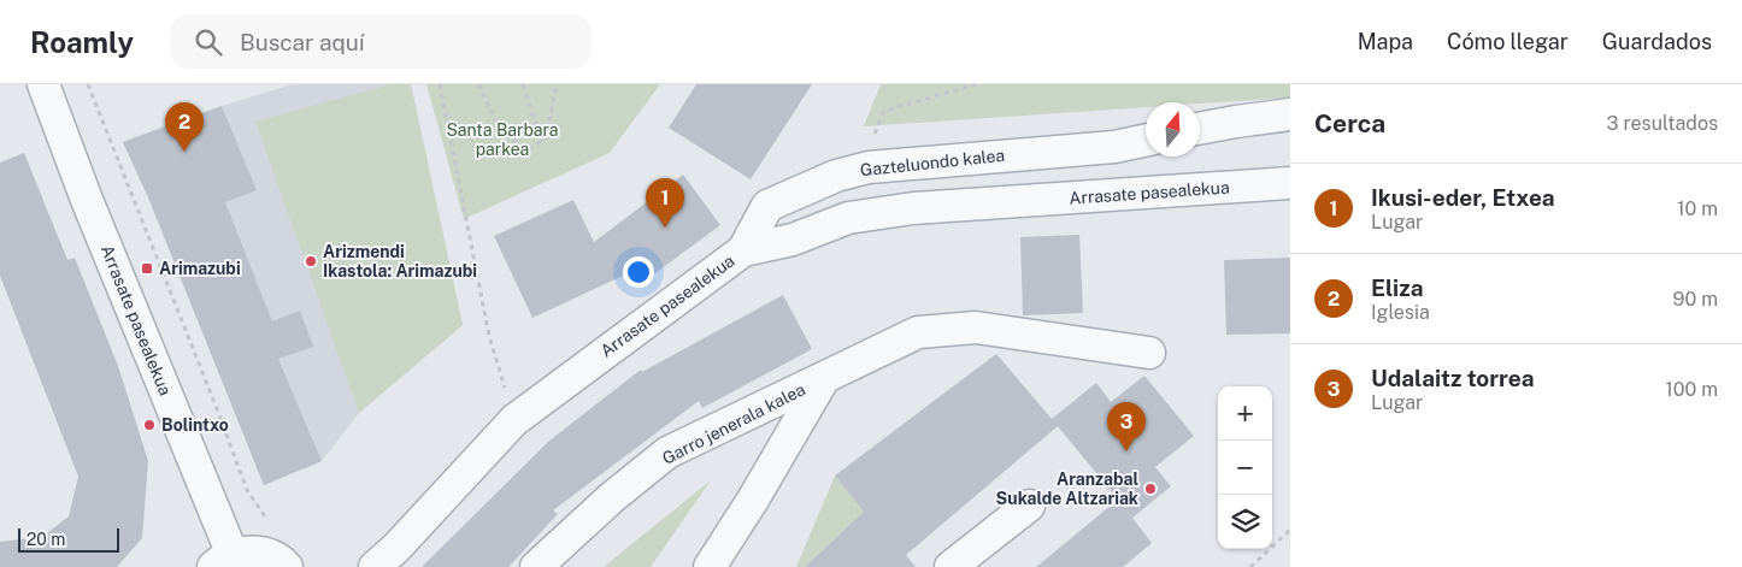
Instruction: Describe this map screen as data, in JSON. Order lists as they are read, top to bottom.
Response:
{
  "streets": {
    "street": ["Gazteluondo kalea", "Arrasate pasealekua", "Garro jenerala kalea"]
  },
  "crossings": [
    ["Gazteluondo kalea", "Arrasate pasealekua"]
  ],
  "parks": ["Santa Barbara parkea"],
  "places": {
    "other": ["Arizmendi Ikastola: Arimazubi", "Bolintxo", "Aranzabal Sukalde Altzariak"],
    "transit": ["Arimazubi"]
  },
  "scale_bar": "20 m",
  "north": "top",
  "page": {
    "header": "Roamly",
    "search": "Buscar aquí",
    "nav": ["Mapa", "Cómo llegar", "Guardados"],
    "heading": ["Cerca", "3 resultados"],
    "pins": ["2", "1", "3"],
    "list": [
      {
        "mark": "1",
        "name": "Ikusi-eder, Etxea",
        "note": "Lugar",
        "value": "10 m"
      },
      {
        "mark": "2",
        "name": "Eliza",
        "note": "Iglesia",
        "value": "90 m"
      },
      {
        "mark": "3",
        "name": "Udalaitz torrea",
        "note": "Lugar",
        "value": "100 m"
      }
    ],
    "map_buttons": ["+", "−"],
    "scale": "20 m"
  }
}
